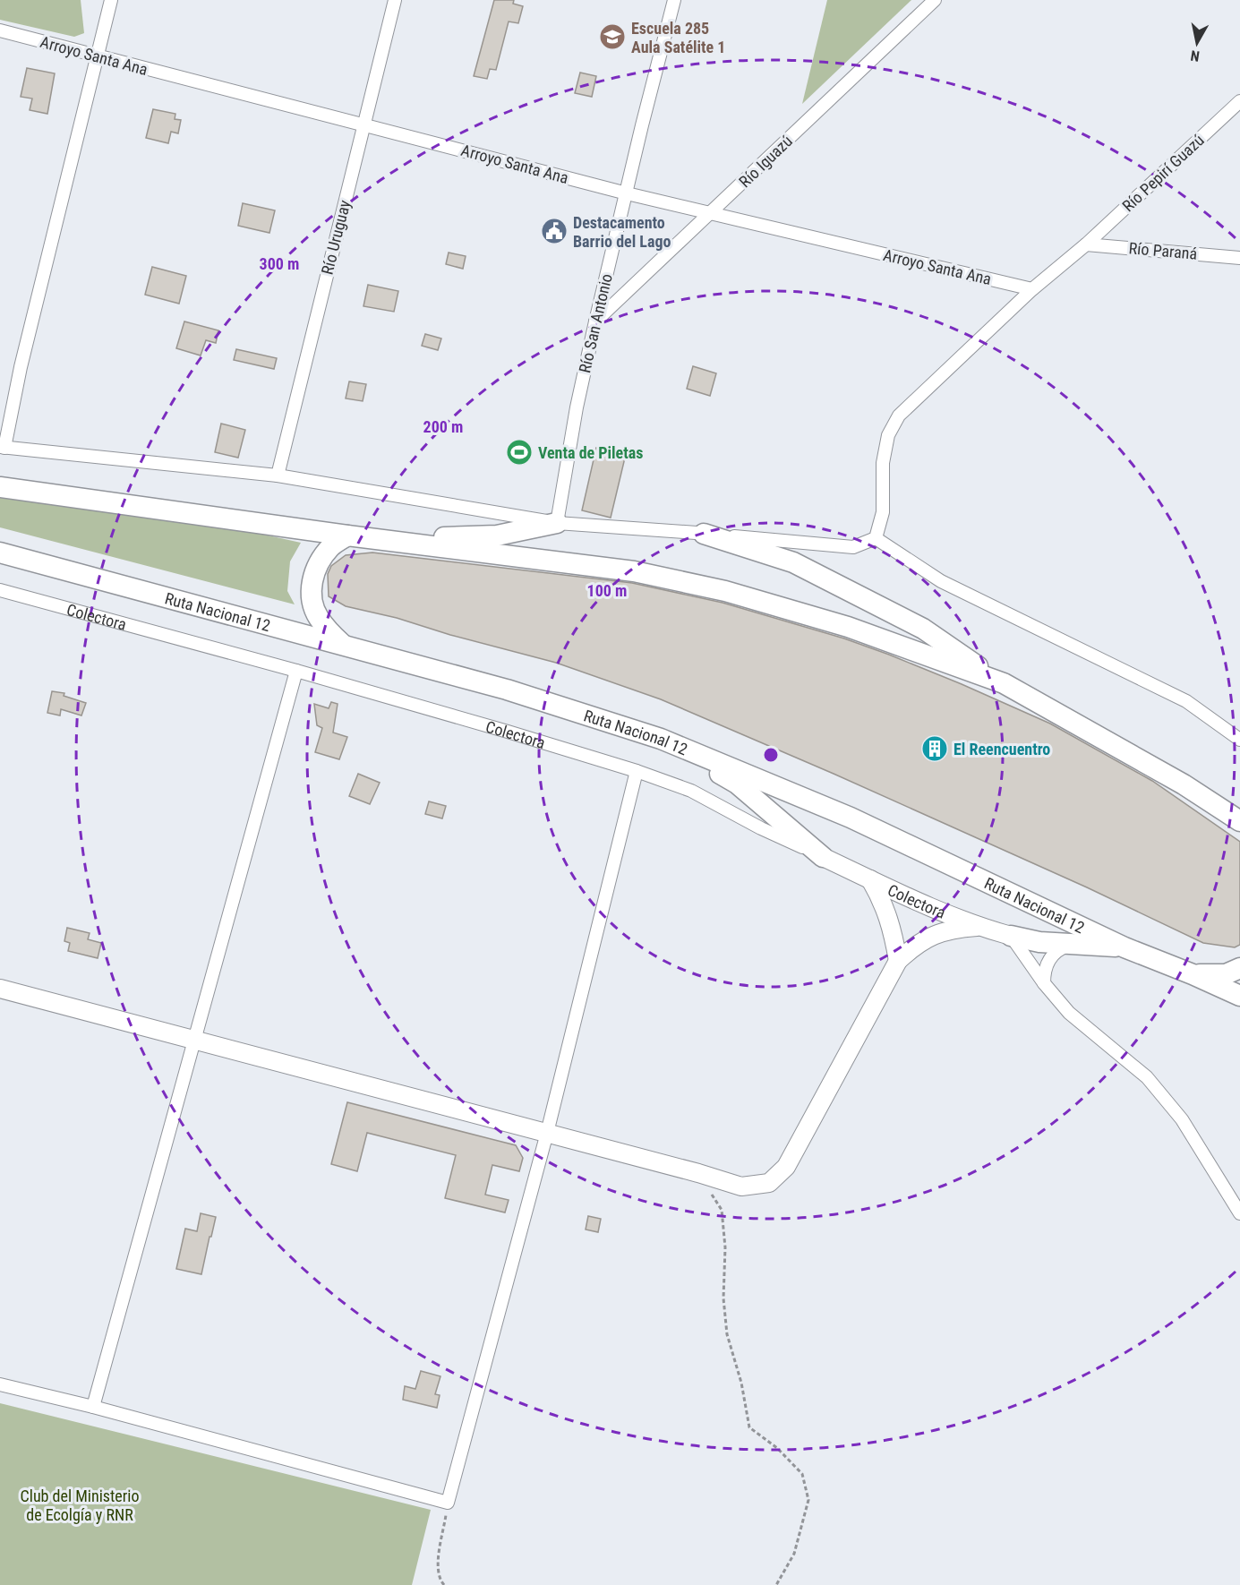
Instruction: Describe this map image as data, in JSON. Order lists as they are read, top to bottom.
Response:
{
  "streets": {
    "highway": ["Ruta Nacional 12"],
    "main road": ["Colectora"],
    "street": [
      "Arroyo Santa Ana",
      "Río Iguazú",
      "Río Pepirí Guazú",
      "Río Uruguay",
      "Río Paraná",
      "Río San Antonio"
    ]
  },
  "crossings": [
    ["Arroyo Santa Ana", "Río Iguazú"],
    ["Arroyo Santa Ana", "Río Pepirí Guazú"],
    ["Arroyo Santa Ana", "Río Uruguay"],
    ["Arroyo Santa Ana", "Río San Antonio"],
    ["Río Iguazú", "Río San Antonio"],
    ["Río Pepirí Guazú", "Río Paraná"]
  ],
  "parks": ["Club del Ministerio de Ecolgía y RNR"],
  "places": {
    "school or university": ["Escuela 285 Aula Satélite 1"],
    "public building": ["Destacamento Barrio del Lago"],
    "sports": ["Venta de Piletas"],
    "building": ["El Reencuentro"]
  },
  "north": "bottom",
  "rings": ["300 m", "200 m", "100 m"]
}
